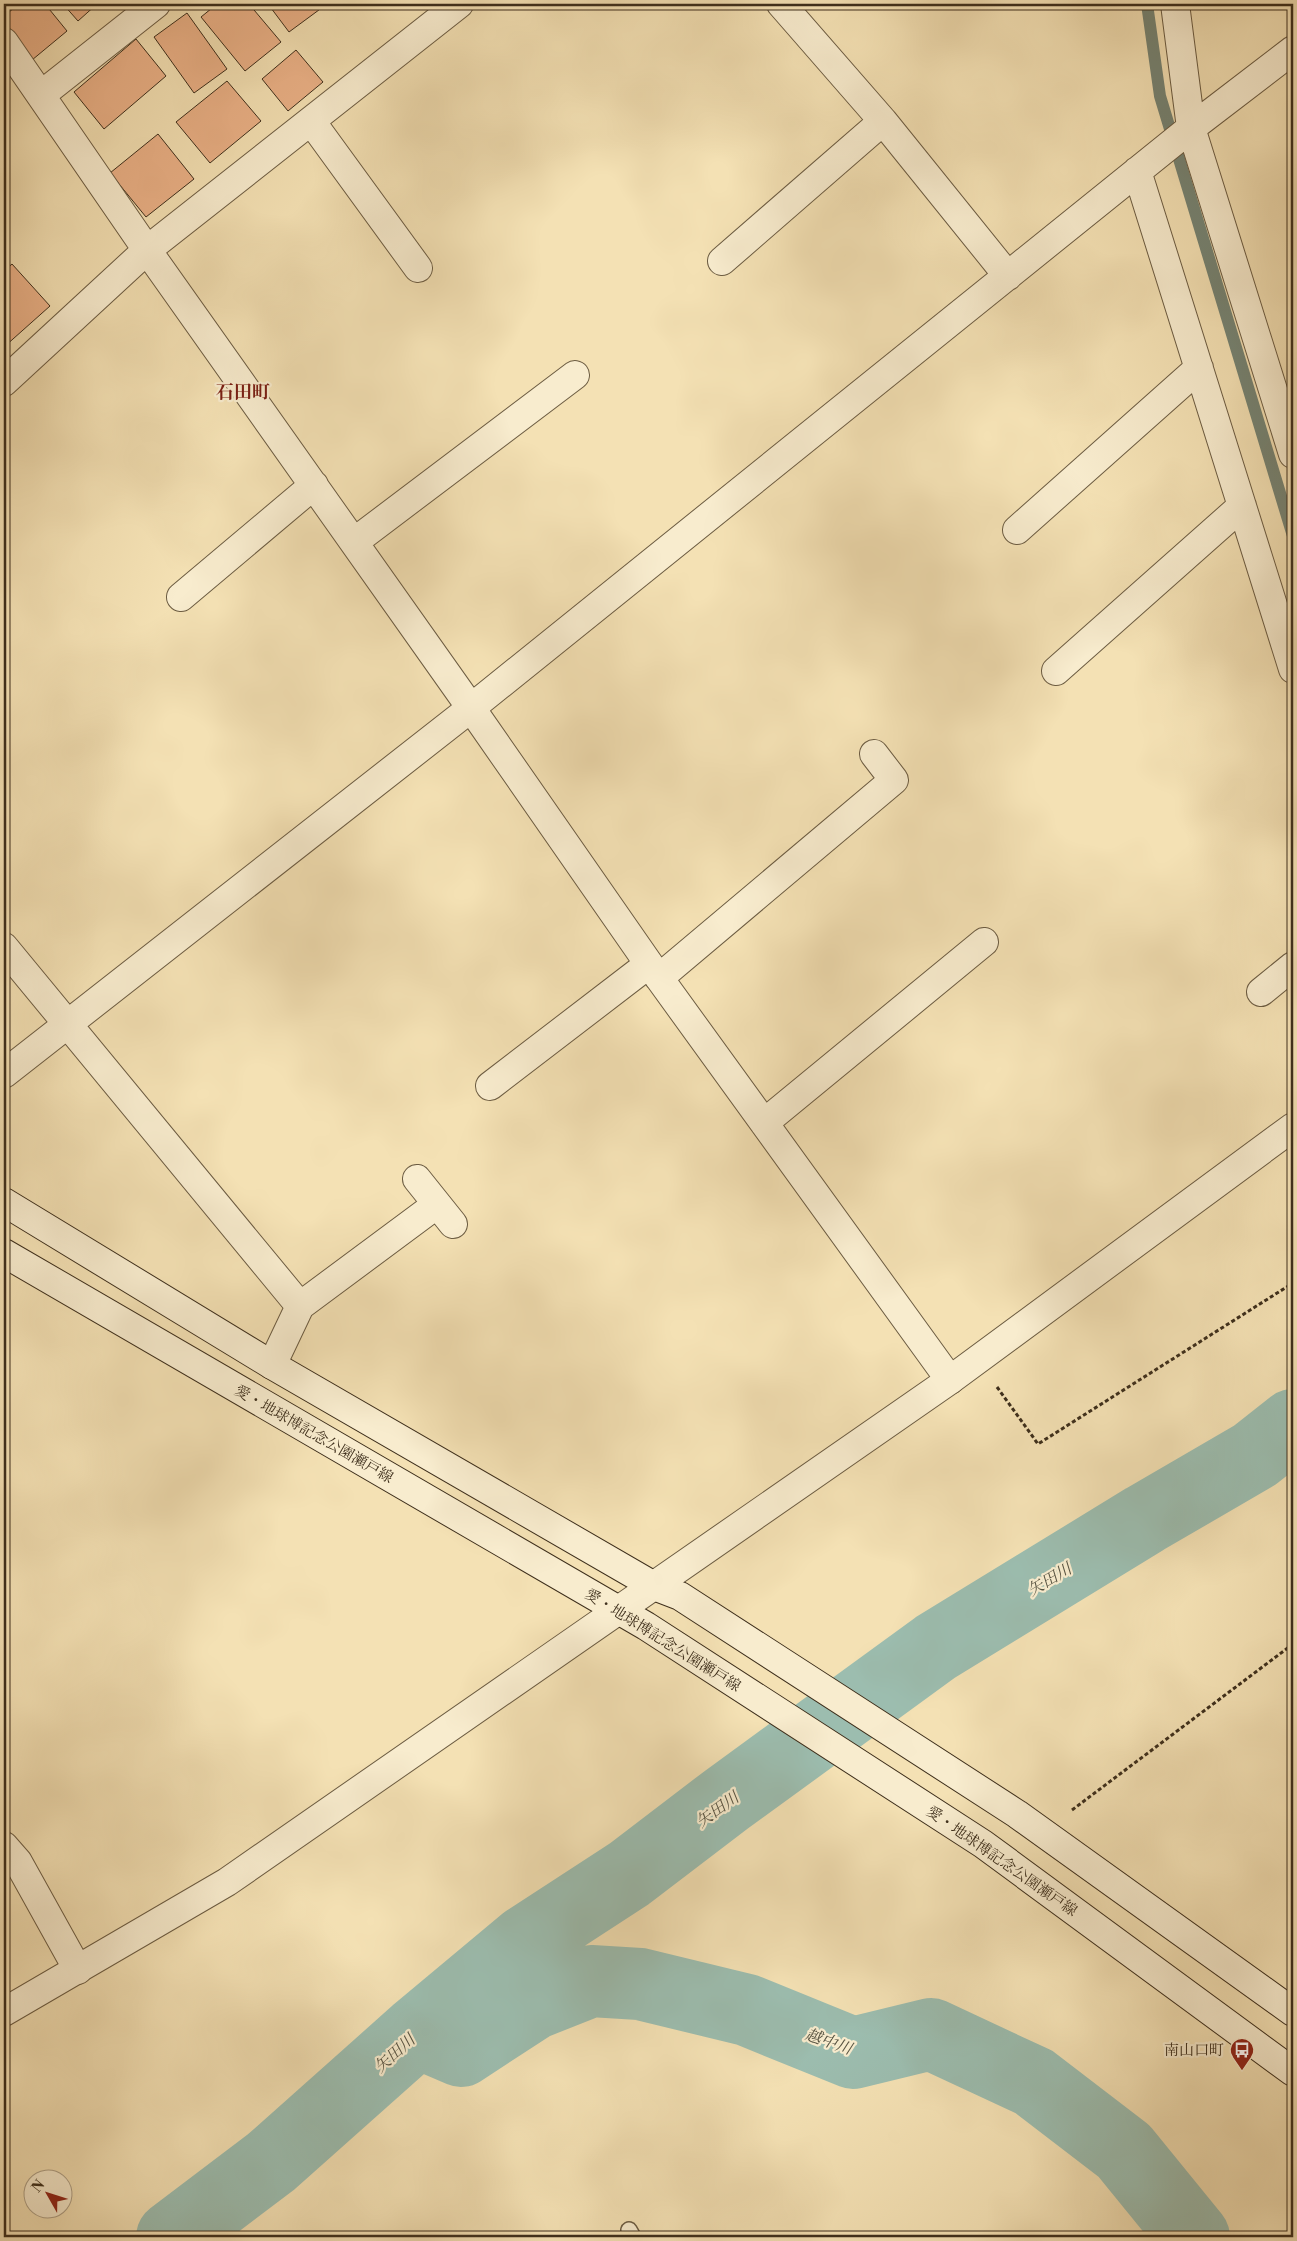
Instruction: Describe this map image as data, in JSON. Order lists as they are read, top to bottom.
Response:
{
  "streets": {
    "street": ["愛・地球博記念公園瀬戸線"]
  },
  "districts": ["石田町"],
  "water": ["矢田川", "越中川"],
  "places": {
    "bus stop": ["南山口町"]
  },
  "north": "top left"
}
